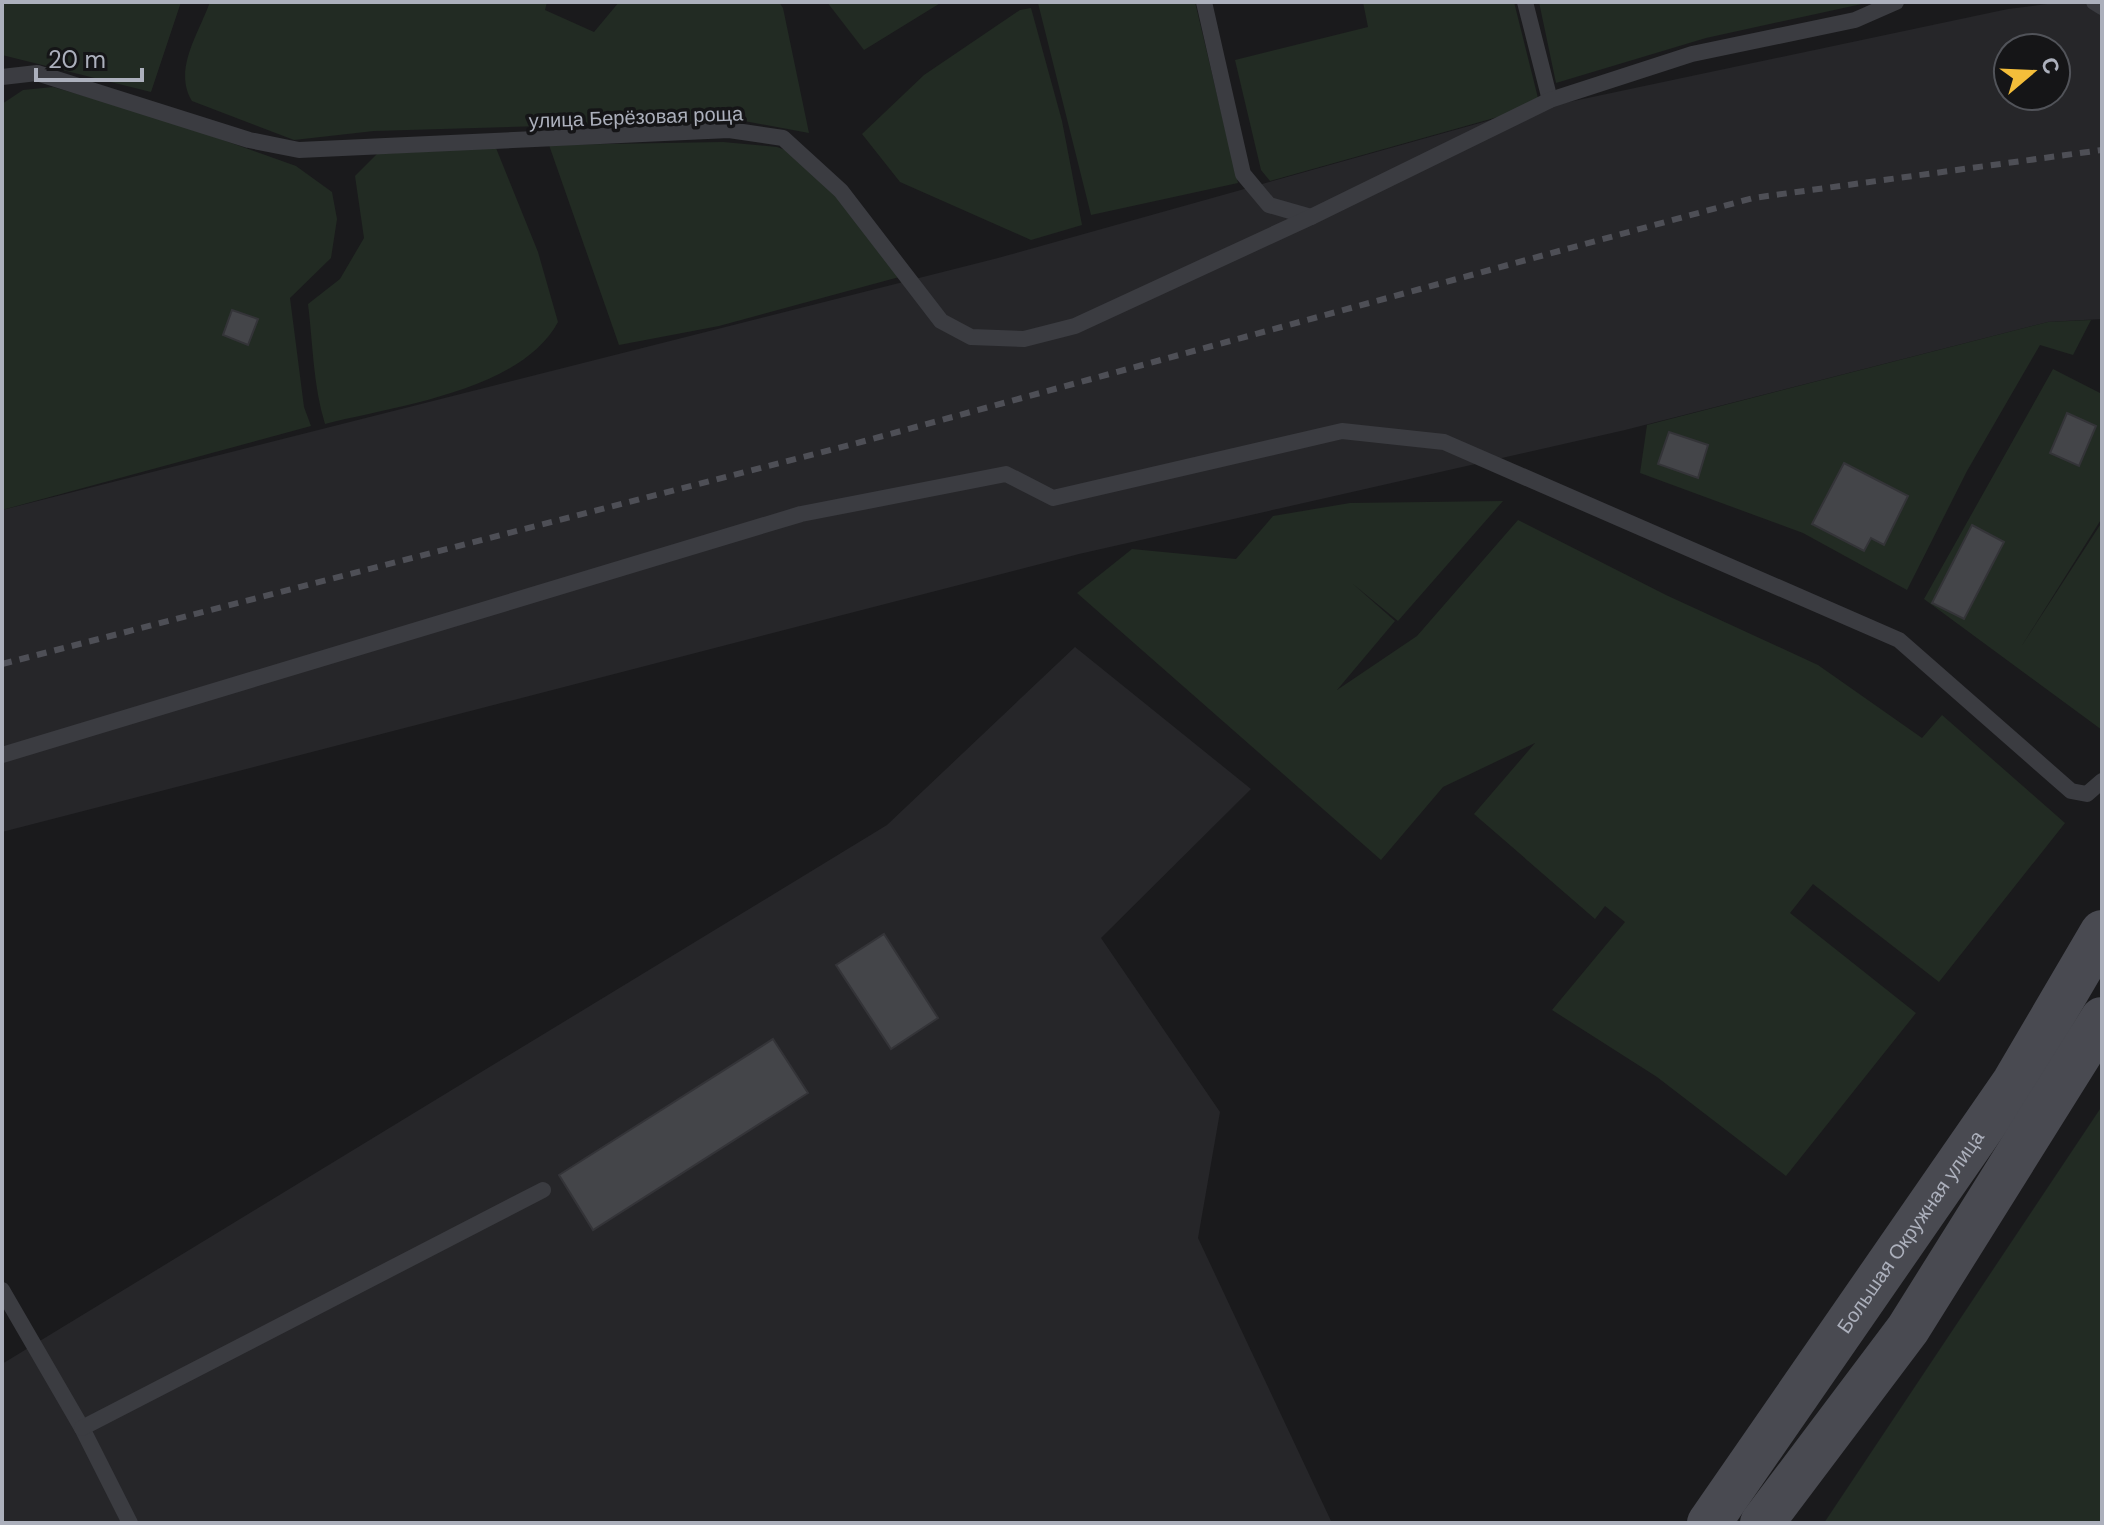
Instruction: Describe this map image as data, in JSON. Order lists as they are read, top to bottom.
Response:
{
  "streets": {
    "main road": ["Большая Окружная улица"],
    "lane": ["улица Берёзовая роща"]
  },
  "scale_bar": "20 m",
  "north": "right"
}
